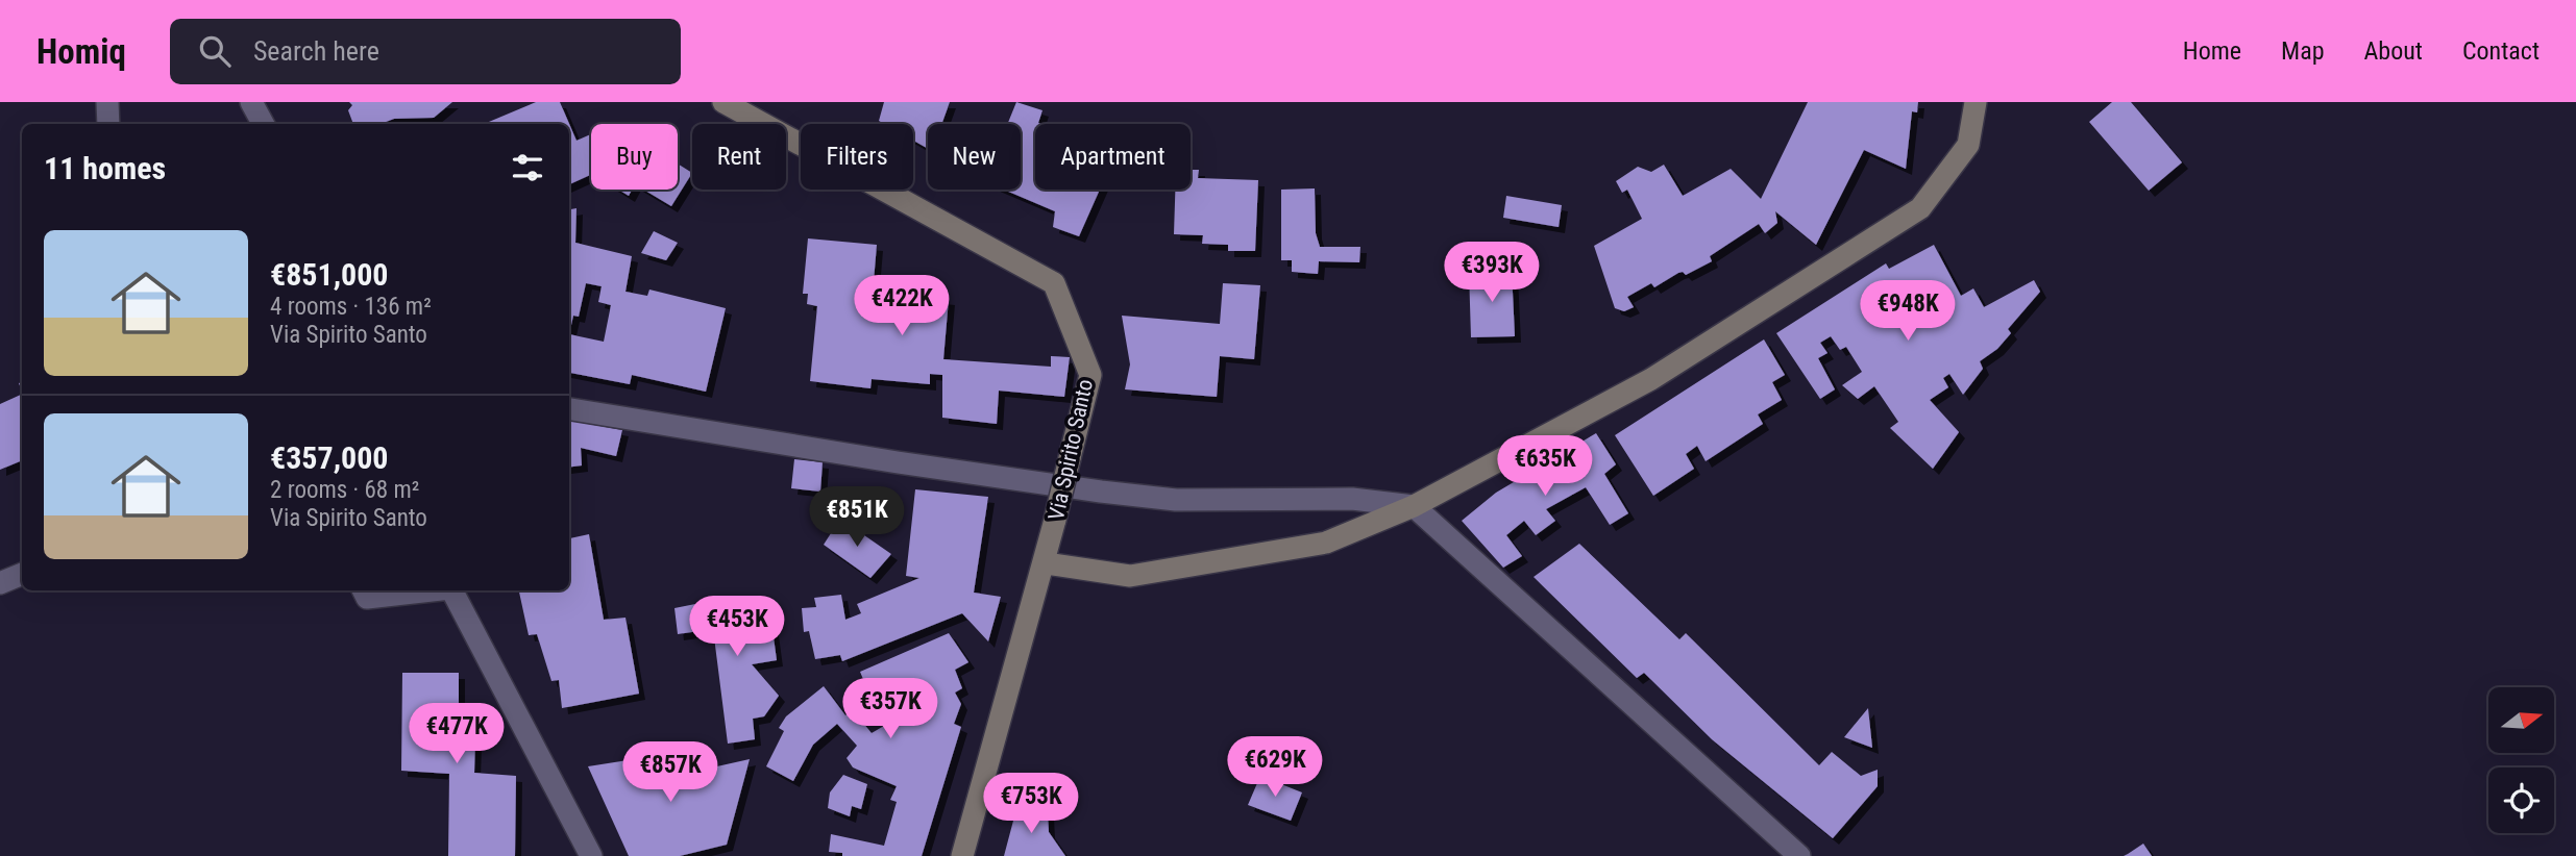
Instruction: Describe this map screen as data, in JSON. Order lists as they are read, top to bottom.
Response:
{
  "streets": {
    "street": ["Via Spirito Santo"]
  },
  "north": "right",
  "page": {
    "header": "Homiq",
    "search": "Search here",
    "nav": [
      "Home",
      "Map",
      "About",
      "Contact"
    ],
    "chip": [
      "Buy",
      "Rent",
      "Filters",
      "New",
      "Apartment"
    ],
    "heading": "11 homes",
    "list": [
      {
        "name": "€851,000",
        "note": "4 rooms · 136 m² · Via Spirito Santo"
      },
      {
        "name": "€357,000",
        "note": "2 rooms · 68 m² · Via Spirito Santo"
      }
    ],
    "price": [
      "€393K",
      "€422K",
      "€948K",
      "€635K",
      "€851K",
      "€453K",
      "€357K",
      "€477K",
      "€629K",
      "€857K",
      "€753K"
    ]
  }
}
